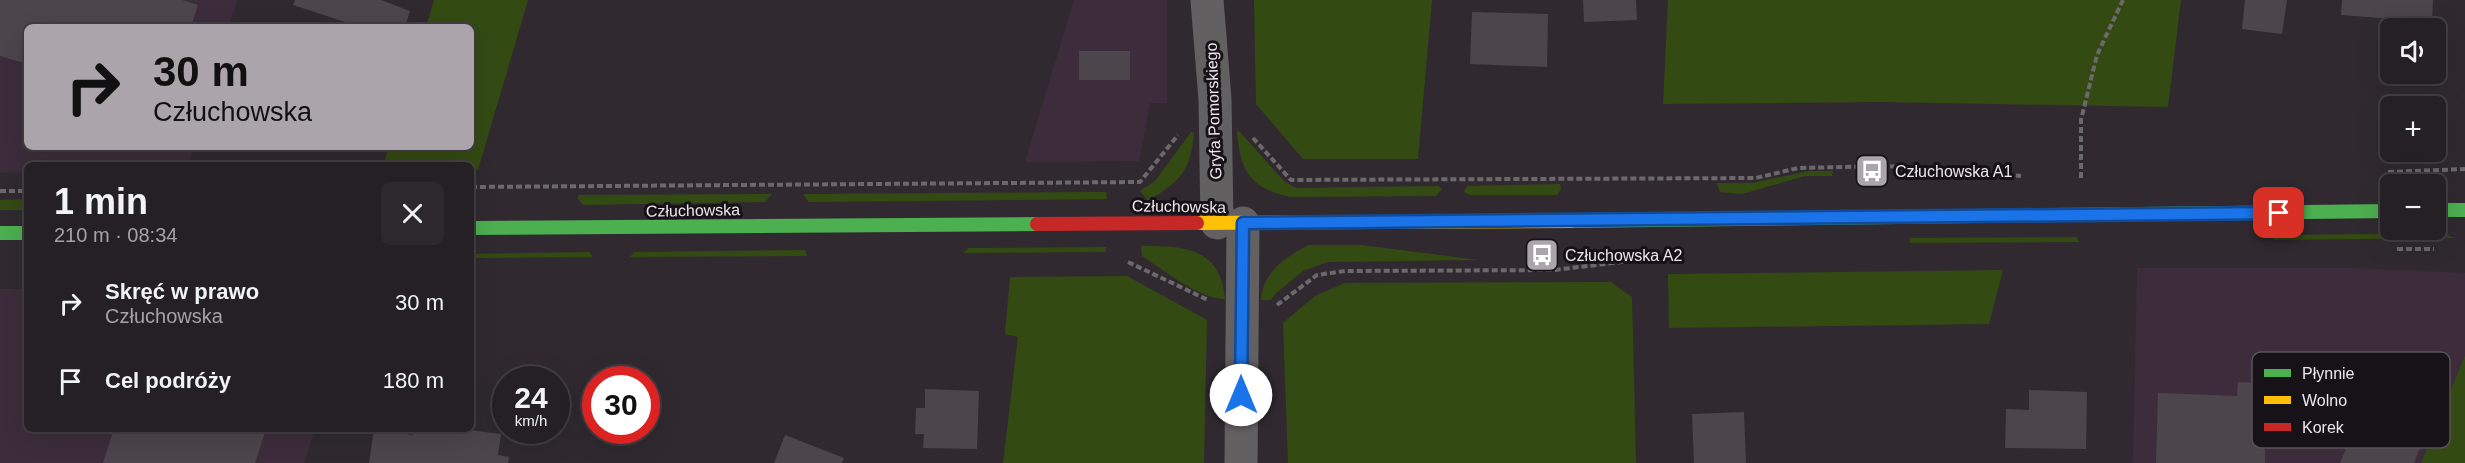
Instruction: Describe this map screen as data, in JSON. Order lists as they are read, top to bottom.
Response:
{
  "streets": {
    "main road": ["Człuchowska"],
    "street": ["Gryfa Pomorskiego"]
  },
  "crossings": [
    ["Gryfa Pomorskiego", "Człuchowska"]
  ],
  "places": {
    "bus stop": ["Człuchowska A1", "Człuchowska A2"]
  },
  "legend": ["Płynnie", "Wolno", "Korek"],
  "page": {
    "map_buttons": ["+", "−"],
    "turn": ["30 m", "Człuchowska"],
    "heading": ["1 min", "210 m · 08:34"],
    "list": [
      {
        "name": "Skręć w prawo",
        "note": "Człuchowska",
        "value": "30 m"
      },
      {
        "name": "Cel podróży",
        "value": "180 m"
      }
    ],
    "speed": "24 km/h",
    "limit": "30"
  }
}
